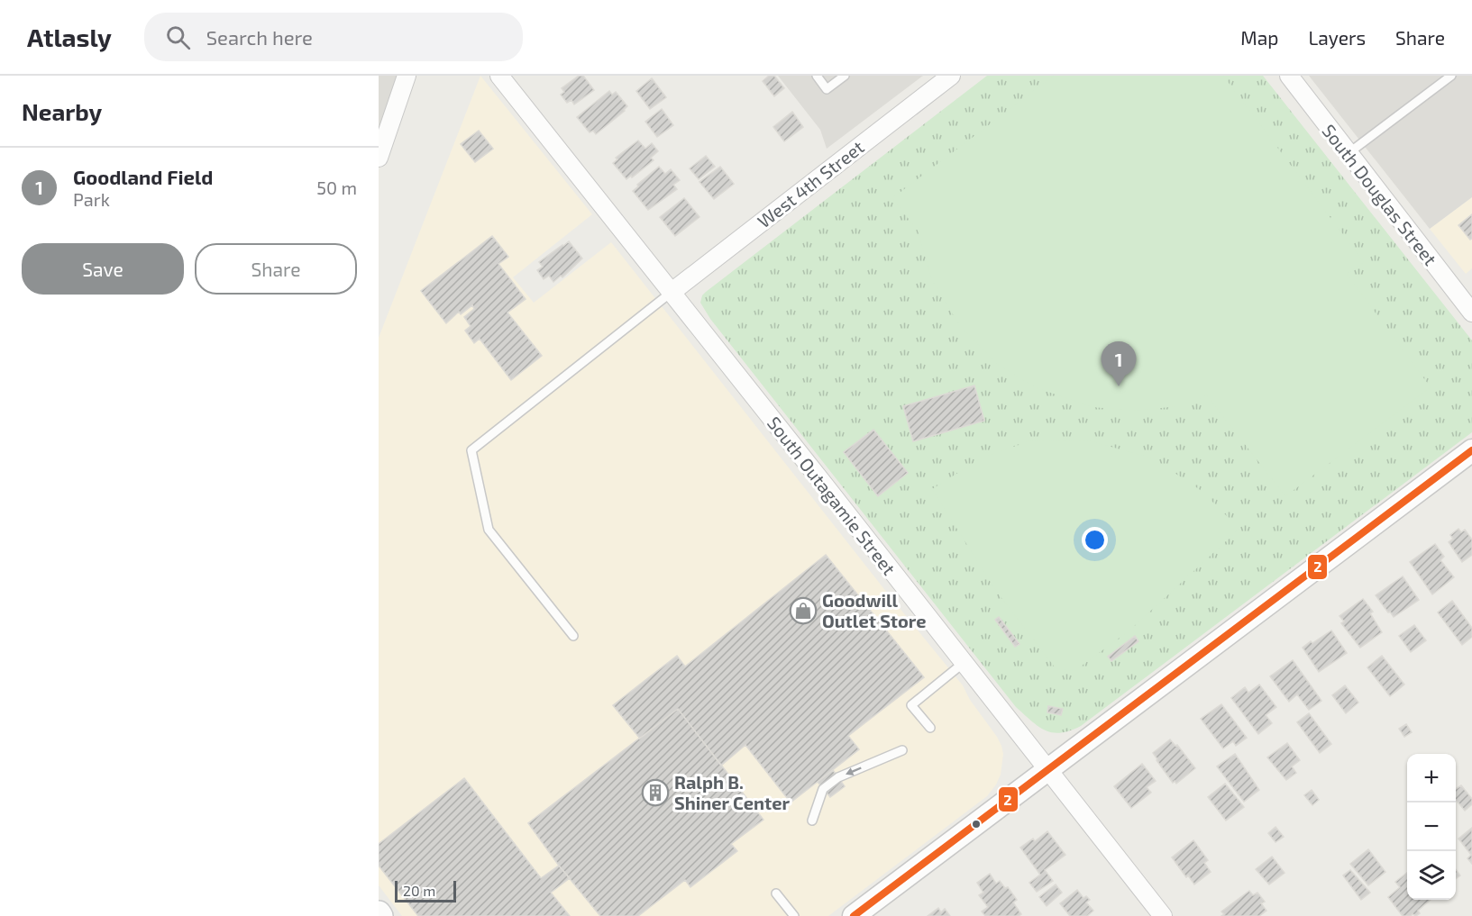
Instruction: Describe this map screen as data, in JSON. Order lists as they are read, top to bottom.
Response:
{
  "streets": {
    "street": ["West 4th Street", "South Douglas Street", "South Outagamie Street"]
  },
  "crossings": [
    ["West 4th Street", "South Outagamie Street"]
  ],
  "places": {
    "shop": ["Goodwill Outlet Store"],
    "building": ["Ralph B. Shiner Center"]
  },
  "lines": ["transit line 2"],
  "scale_bar": "20 m",
  "page": {
    "header": "Atlasly",
    "search": "Search here",
    "nav": ["Map", "Layers", "Share"],
    "heading": "Nearby",
    "list": [
      {
        "mark": "1",
        "name": "Goodland Field",
        "note": "Park",
        "value": "50 m"
      }
    ],
    "buttons": ["Save", "Share"],
    "pins": "1",
    "map_buttons": ["+", "−"],
    "scale": "20 m"
  }
}
